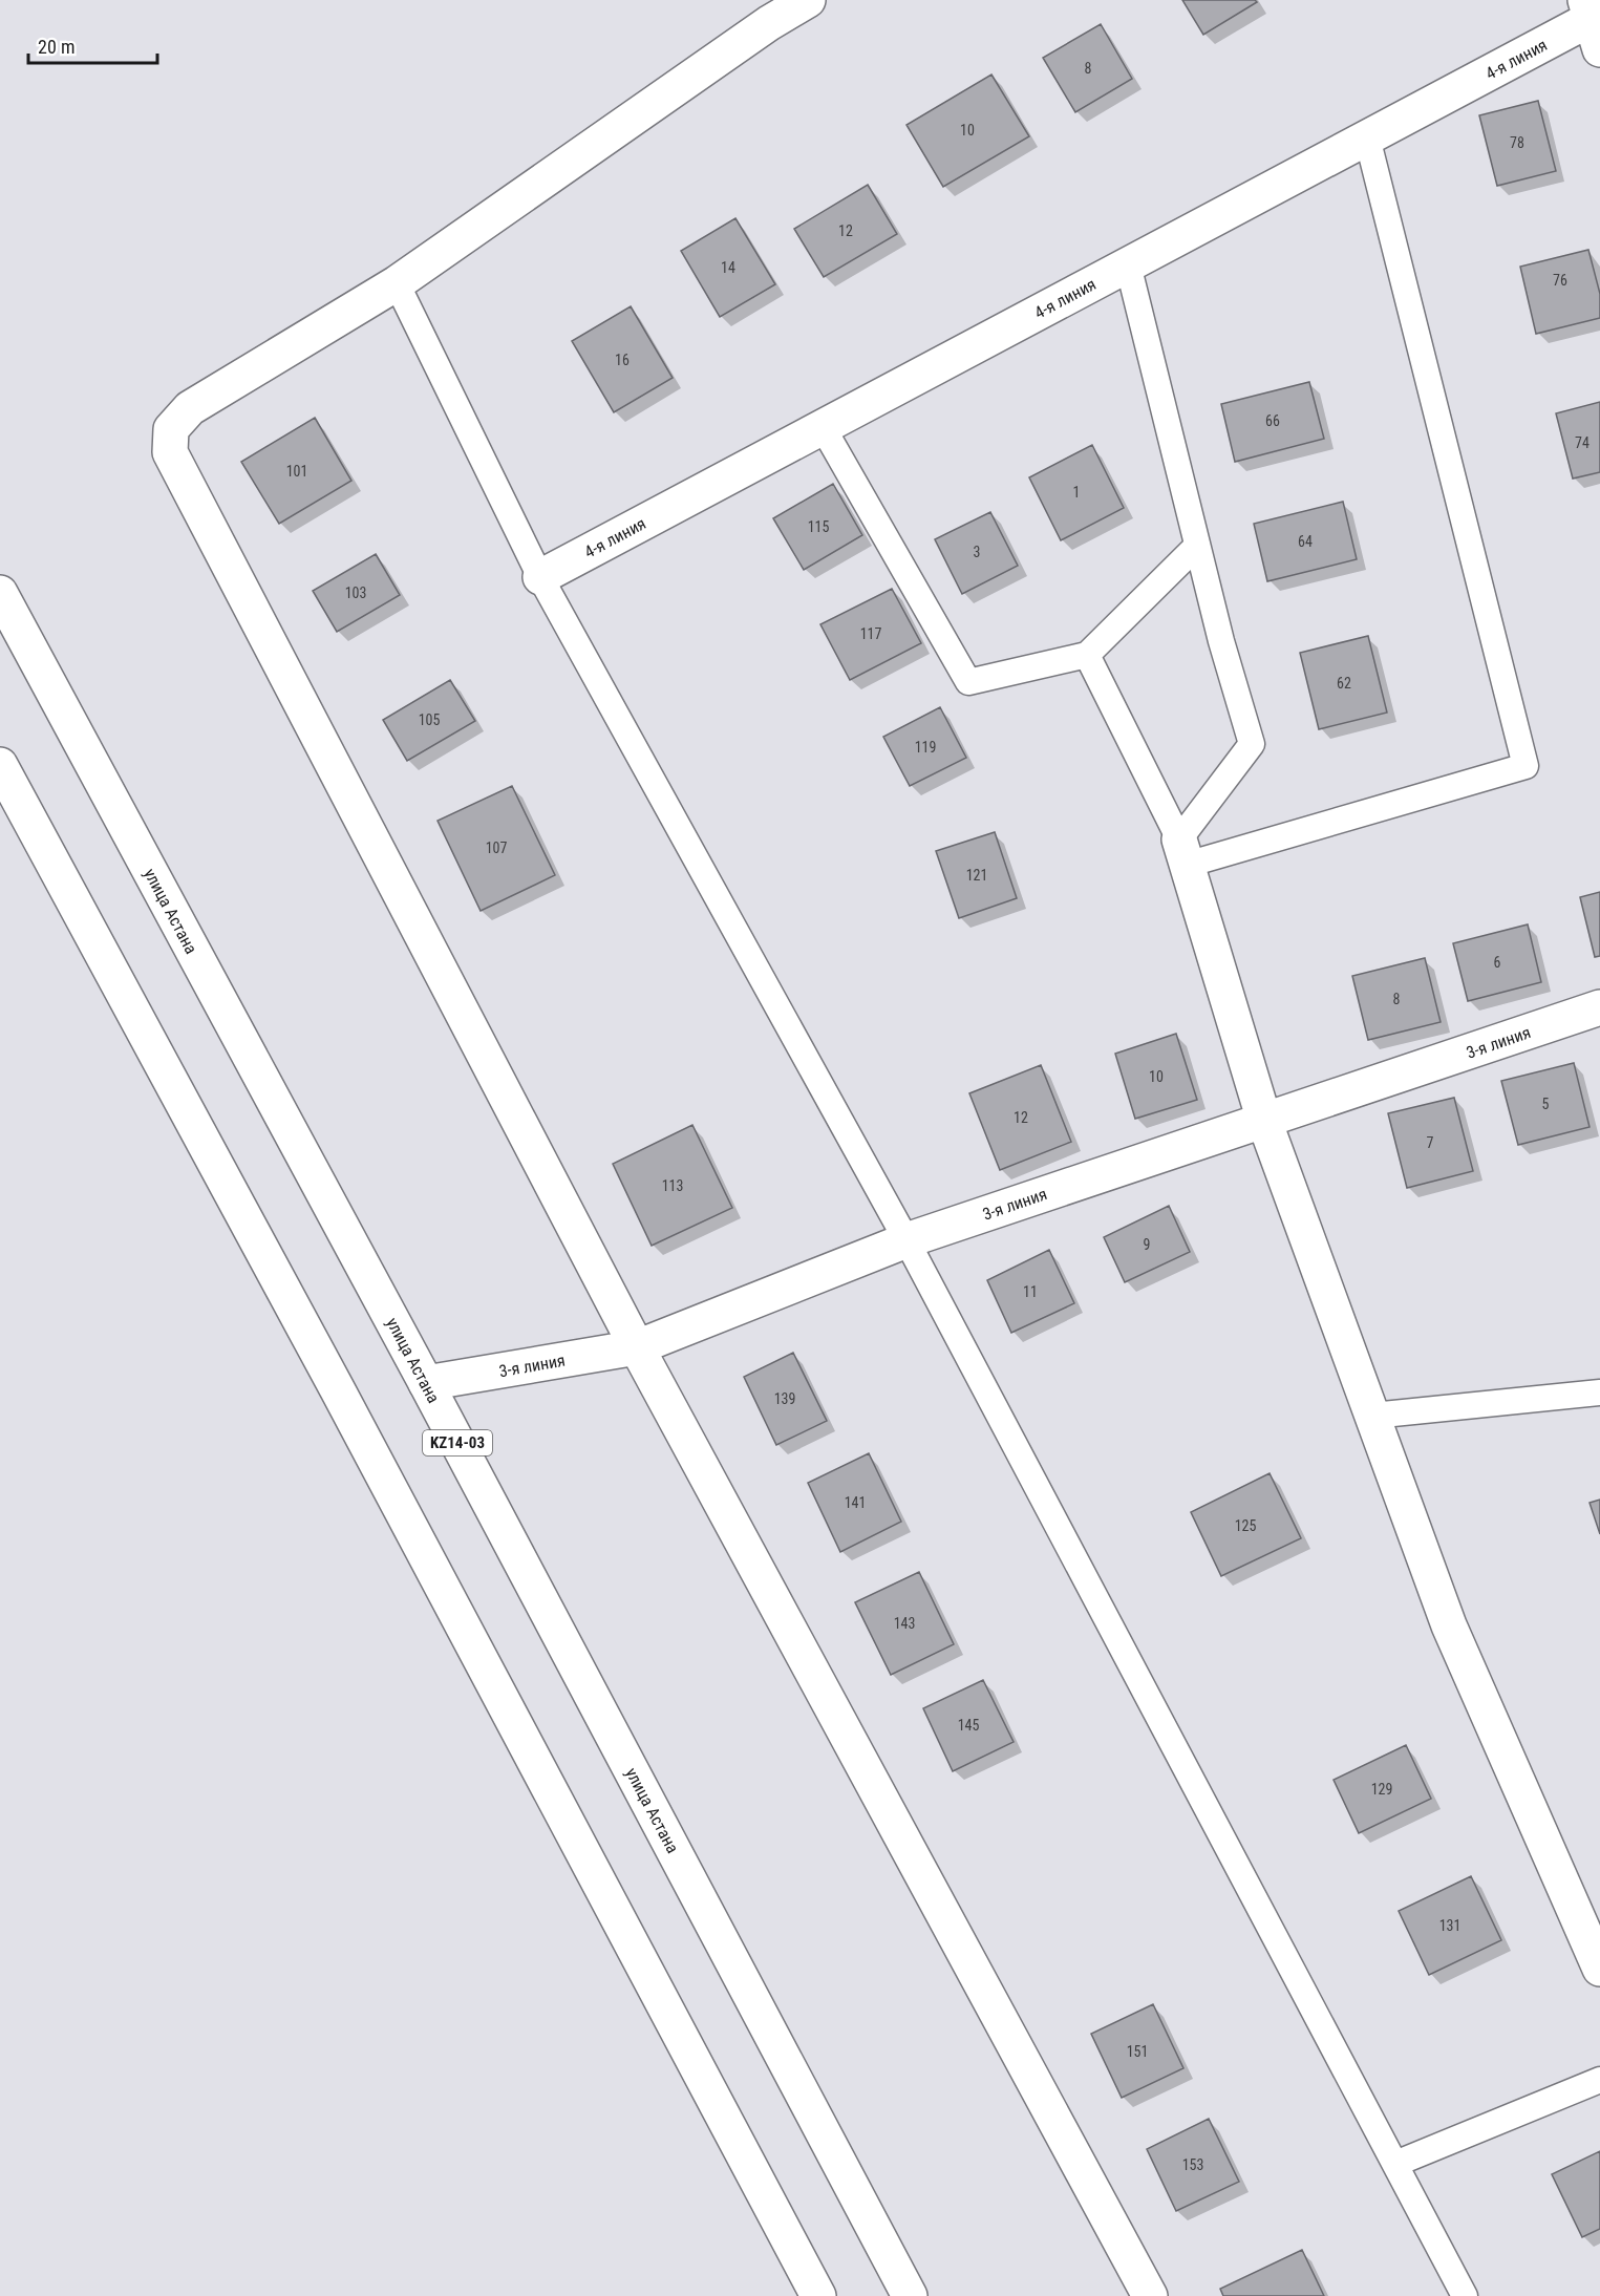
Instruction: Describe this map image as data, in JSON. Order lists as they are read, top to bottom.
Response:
{
  "streets": {
    "street": [
      "4-я линия",
      "улица Астана",
      "3-я линия",
      "KZ14-03"
    ]
  },
  "crossings": [
    ["улица Астана", "3-я линия"]
  ],
  "house_numbers": [
    "8",
    "10",
    "78",
    "12",
    "14",
    "76",
    "16",
    "66",
    "74",
    "101",
    "1",
    "115",
    "64",
    "3",
    "103",
    "117",
    "62",
    "105",
    "119",
    "107",
    "121",
    "6",
    "8",
    "10",
    "5",
    "12",
    "7",
    "113",
    "9",
    "11",
    "139",
    "141",
    "125",
    "143",
    "145",
    "129",
    "131",
    "151",
    "153"
  ],
  "scale_bar": "20 m"
}
